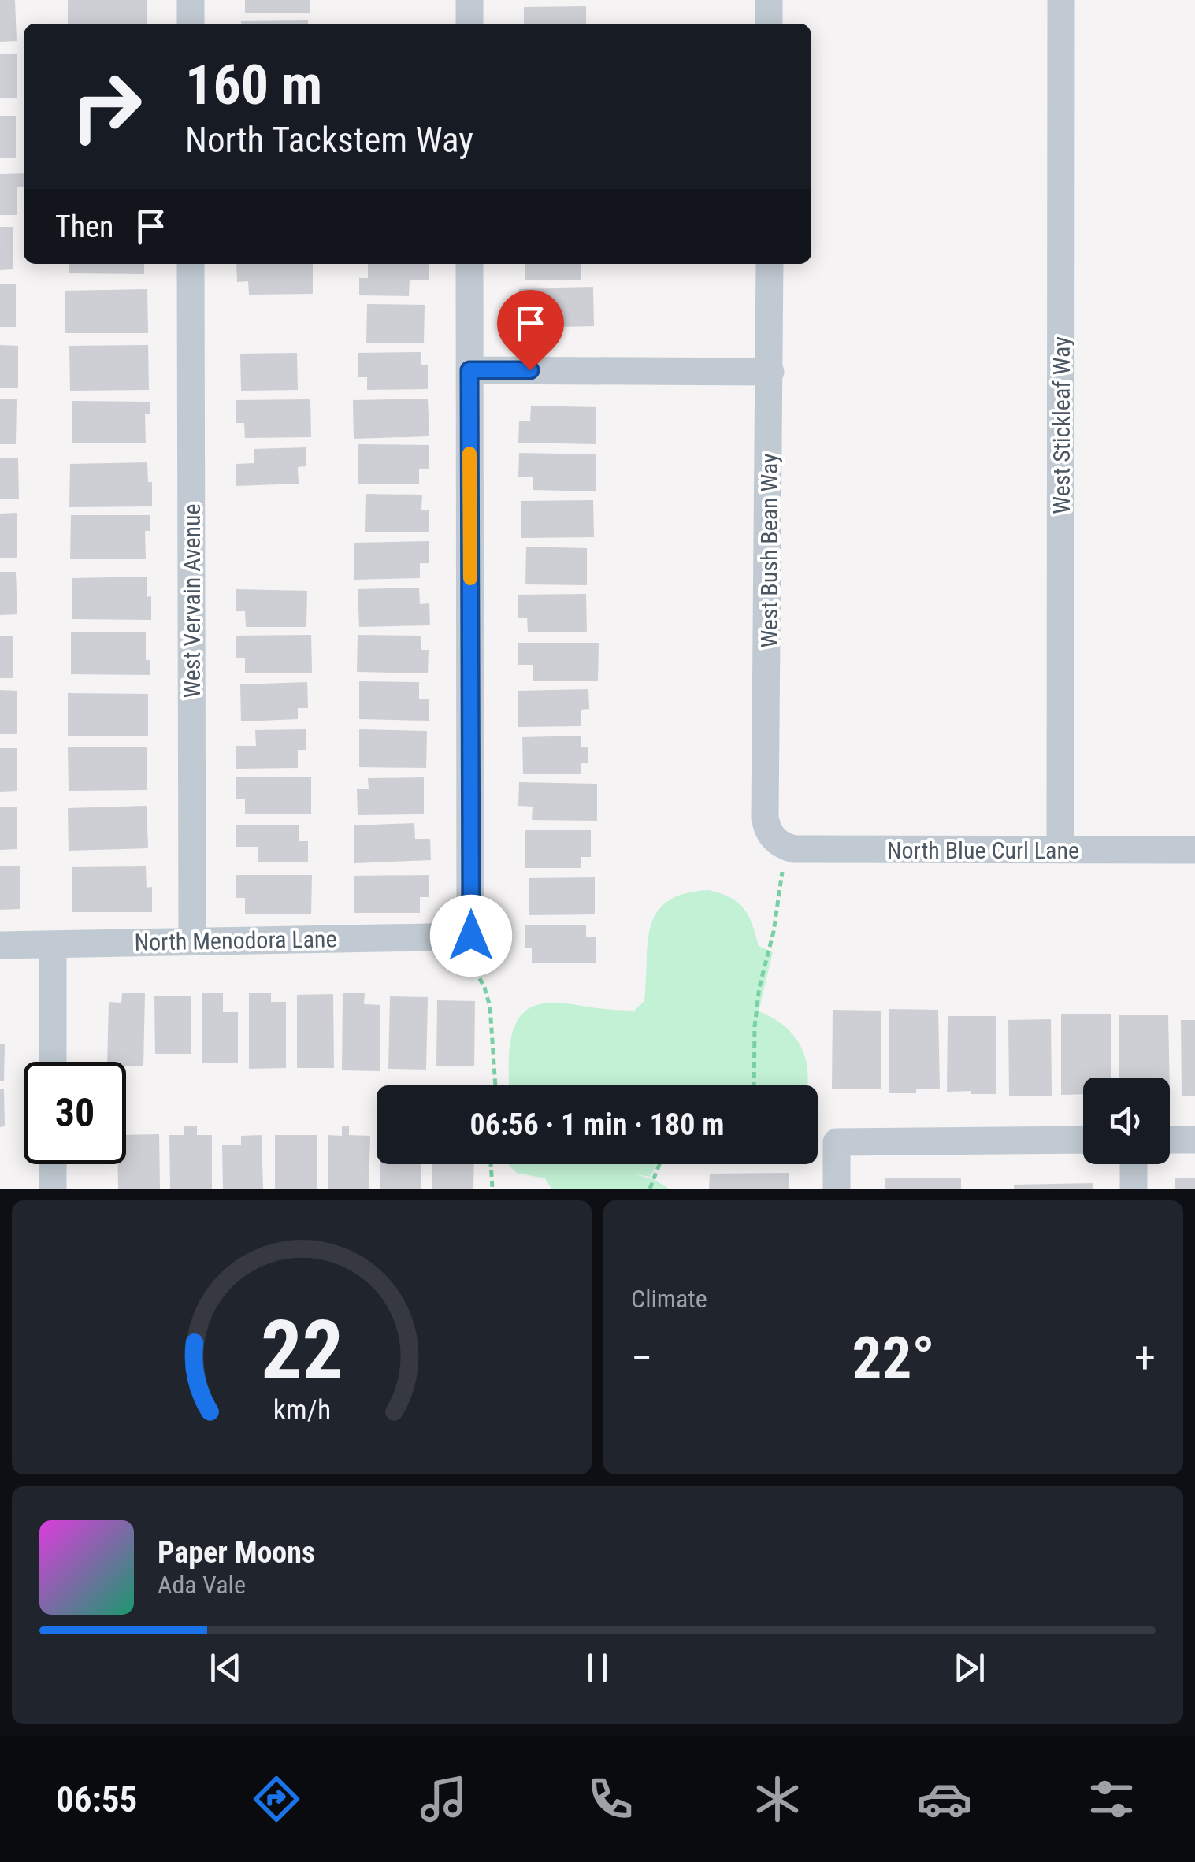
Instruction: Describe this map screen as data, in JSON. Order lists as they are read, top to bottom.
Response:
{
  "streets": {
    "street": [
      "West Stickleaf Way",
      "West Bush Bean Way",
      "West Vervain Avenue",
      "North Blue Curl Lane",
      "North Menodora Lane"
    ]
  },
  "crossings": [
    ["West Stickleaf Way", "North Blue Curl Lane"],
    ["West Bush Bean Way", "North Blue Curl Lane"],
    ["West Vervain Avenue", "North Menodora Lane"]
  ],
  "page": {
    "turn": ["160 m", "North Tackstem Way"],
    "then": "Then",
    "limit": "30",
    "trip": "06:56 · 1 min · 180 m",
    "tile": "Climate",
    "heat": ["−", "22°", "+"],
    "song": ["Paper Moons", "Ada Vale"],
    "tabs": "06:55",
    "gauge": ["22", "km/h"]
  }
}
